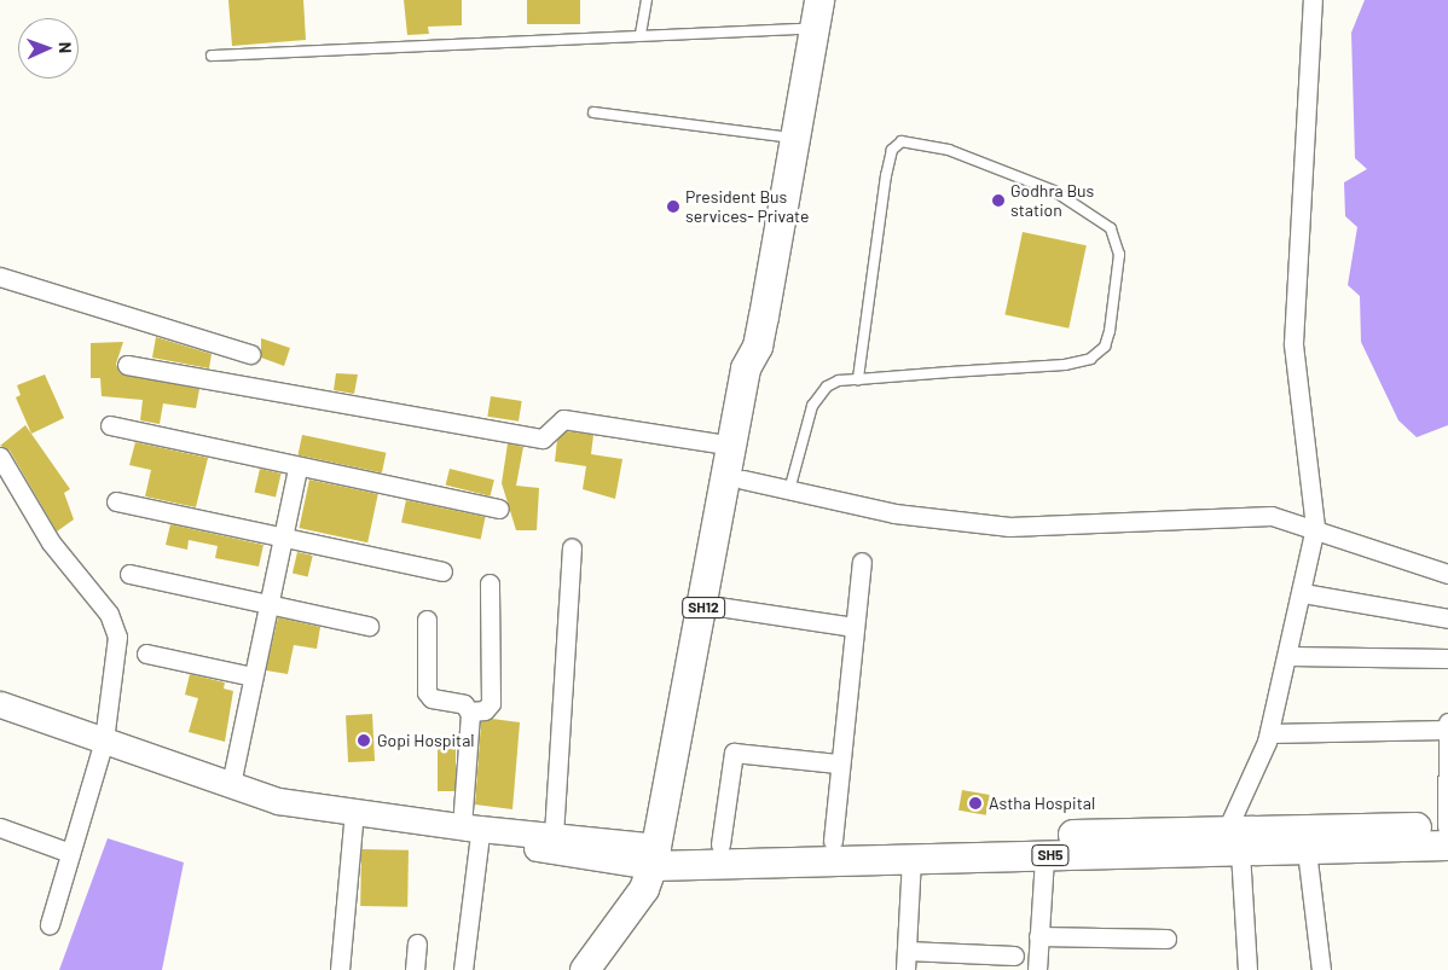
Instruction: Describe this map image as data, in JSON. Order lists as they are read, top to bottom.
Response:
{
  "streets": {
    "main road": ["SH12", "SH5"]
  },
  "crossings": [
    ["SH12", "SH5"]
  ],
  "places": [
    "Godhra Bus station",
    "President Bus services- Private",
    "Gopi Hospital",
    "Astha Hospital"
  ],
  "north": "right"
}
